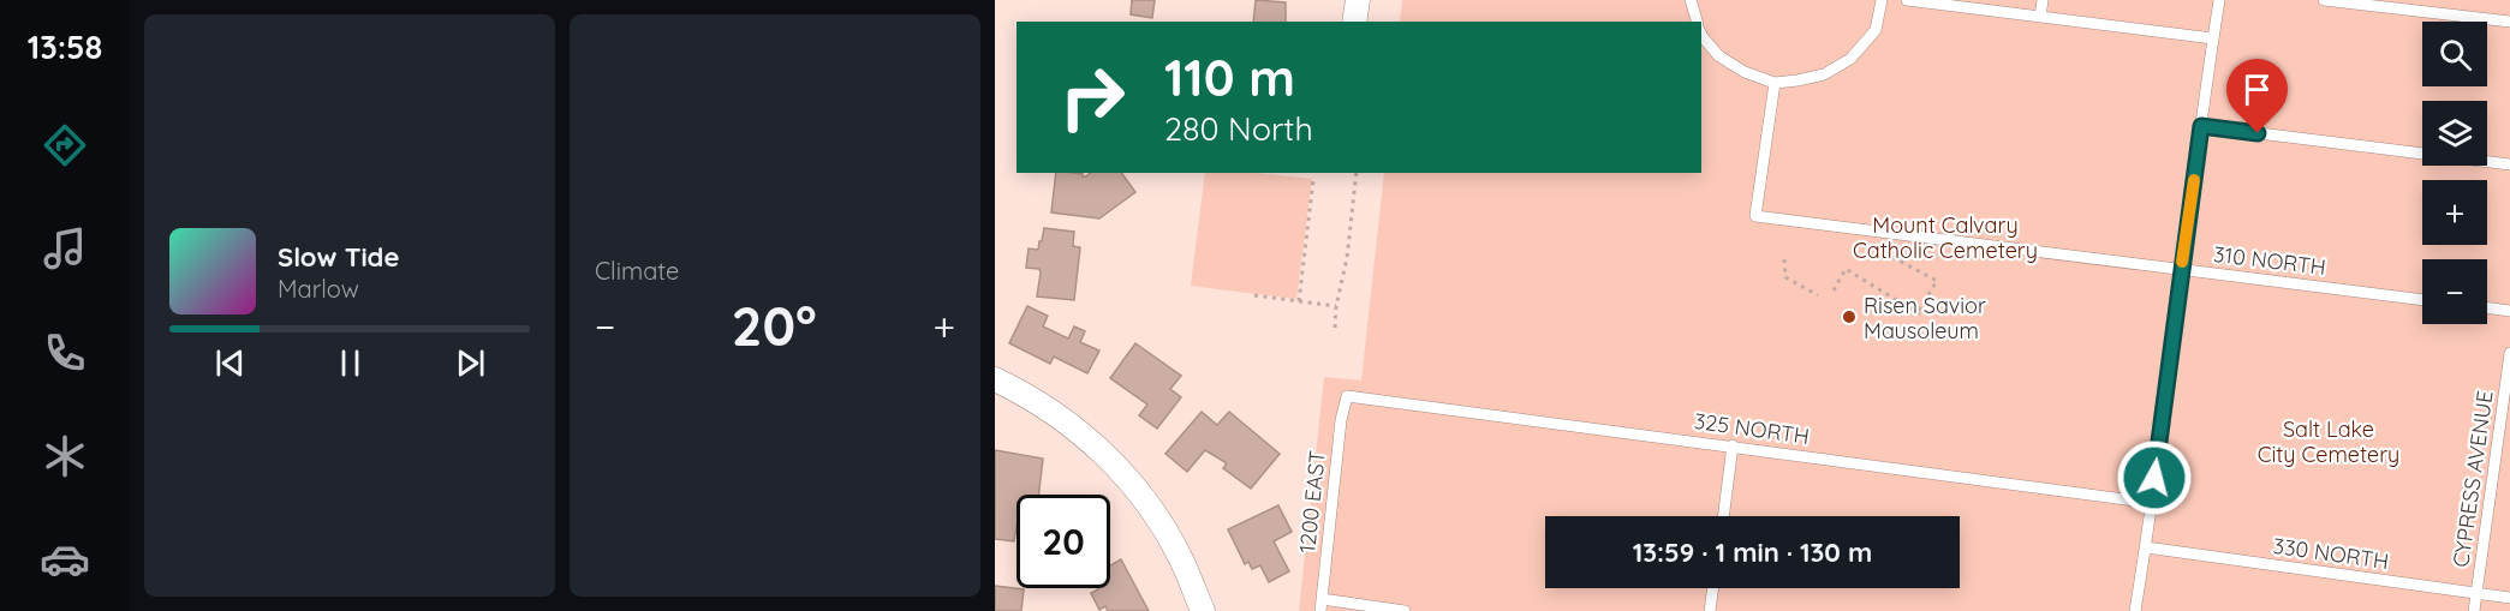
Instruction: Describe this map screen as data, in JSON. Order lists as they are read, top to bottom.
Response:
{
  "streets": {
    "lane": [
      "310 NORTH",
      "325 NORTH",
      "CYPRESS AVENUE",
      "1200 EAST",
      "330 NORTH"
    ]
  },
  "crossings": [
    ["325 NORTH", "1200 EAST"],
    ["CYPRESS AVENUE", "330 NORTH"]
  ],
  "parks": ["Mount Calvary Catholic Cemetery", "Salt Lake City Cemetery"],
  "places": ["Risen Savior Mausoleum"],
  "page": {
    "tabs": "13:58",
    "tile": "Climate",
    "map_buttons": ["+", "−"],
    "turn": ["110 m", "280 North"],
    "song": ["Slow Tide", "Marlow"],
    "heat": ["−", "20°", "+"],
    "limit": "20",
    "trip": "13:59 · 1 min · 130 m"
  }
}
